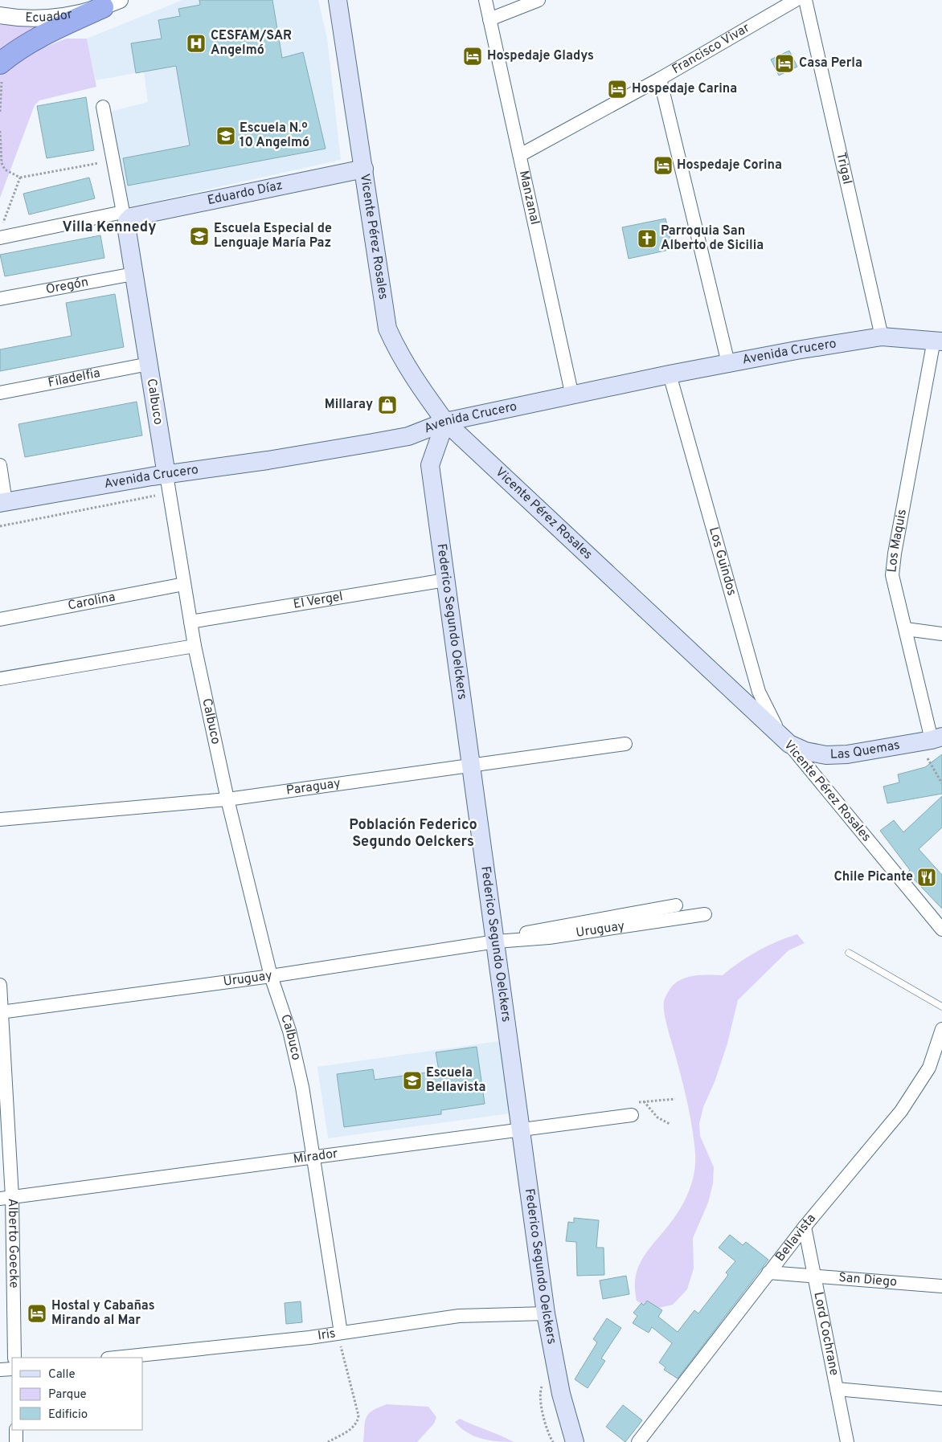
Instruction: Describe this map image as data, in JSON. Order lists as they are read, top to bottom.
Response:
{
  "streets": {
    "main road": [
      "Eduardo Díaz",
      "Vicente Pérez Rosales",
      "Avenida Crucero",
      "Calbuco",
      "Federico Segundo Oelckers",
      "Las Quemas"
    ],
    "street": [
      "Ecuador",
      "Francisco Vivar",
      "Trigal",
      "Manzanal",
      "Oregón",
      "Filadelfia",
      "Los Maquis",
      "Los Guindos",
      "El Vergel",
      "Carolina",
      "Paraguay",
      "Uruguay",
      "Mirador",
      "Bellavista",
      "Alberto Goecke",
      "San Diego",
      "Iris",
      "Lord Cochrane"
    ]
  },
  "crossings": [
    ["Francisco Vivar", "Manzanal"],
    ["Trigal", "Avenida Crucero"],
    ["Eduardo Díaz", "Vicente Pérez Rosales"],
    ["Eduardo Díaz", "Calbuco"],
    ["Manzanal", "Avenida Crucero"],
    ["Vicente Pérez Rosales", "Avenida Crucero"],
    ["Vicente Pérez Rosales", "Los Guindos"],
    ["Vicente Pérez Rosales", "Federico Segundo Oelckers"],
    ["Vicente Pérez Rosales", "Las Quemas"],
    ["Oregón", "Calbuco"],
    ["Avenida Crucero", "Calbuco"],
    ["Avenida Crucero", "Los Maquis"],
    ["Avenida Crucero", "Los Guindos"],
    ["Avenida Crucero", "Federico Segundo Oelckers"],
    ["Filadelfia", "Calbuco"],
    ["Calbuco", "El Vergel"],
    ["Calbuco", "Carolina"],
    ["Calbuco", "Paraguay"],
    ["Calbuco", "Uruguay"],
    ["Calbuco", "Mirador"],
    ["Calbuco", "Iris"],
    ["Los Maquis", "Las Quemas"],
    ["Los Guindos", "Las Quemas"],
    ["El Vergel", "Federico Segundo Oelckers"],
    ["Federico Segundo Oelckers", "Paraguay"],
    ["Federico Segundo Oelckers", "Uruguay"],
    ["Federico Segundo Oelckers", "Mirador"],
    ["Federico Segundo Oelckers", "Iris"],
    ["Uruguay", "Alberto Goecke"],
    ["Mirador", "Alberto Goecke"],
    ["Bellavista", "San Diego"],
    ["Bellavista", "Lord Cochrane"],
    ["San Diego", "Lord Cochrane"]
  ],
  "districts": ["Villa Kennedy", "Población Federico Segundo Oelckers"],
  "places": {
    "hospital": ["CESFAM/SAR Angelmó"],
    "hotel": [
      "Hospedaje Gladys",
      "Casa Perla",
      "Hospedaje Carina",
      "Hospedaje Corina",
      "Hostal y Cabañas Mirando al Mar"
    ],
    "school or university": ["Escuela N.º 10 Angelmó", "Escuela Especial de Lenguaje María Paz", "Escuela Bellavista"],
    "church": ["Parroquia San Alberto de Sicilia"],
    "shop": ["Millaray"],
    "restaurant": ["Chile Picante"]
  },
  "legend": ["Calle", "Parque", "Edificio"]
}
